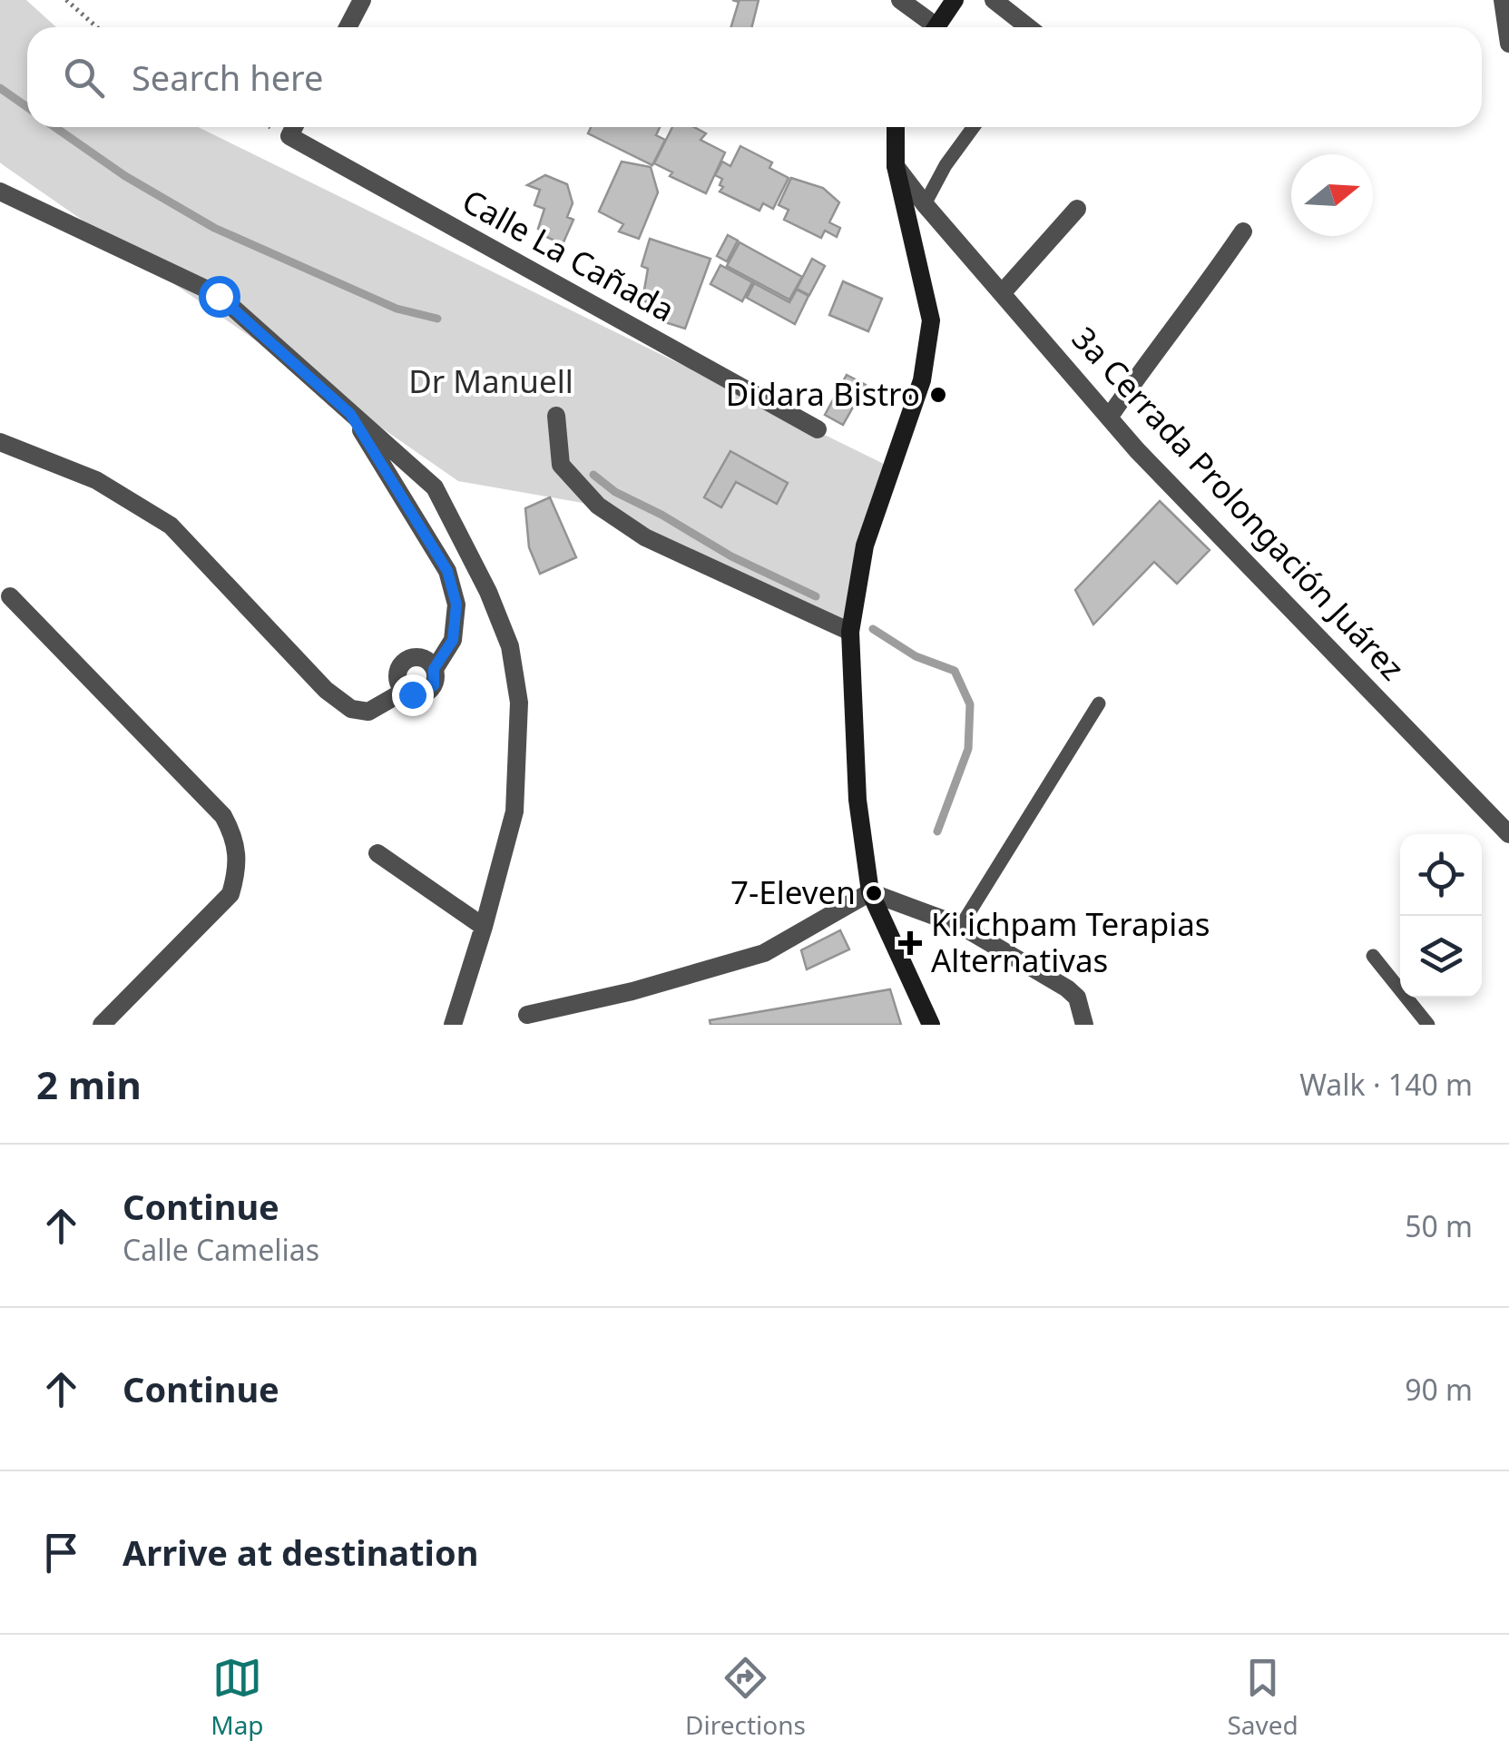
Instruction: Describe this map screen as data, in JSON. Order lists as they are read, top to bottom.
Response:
{
  "streets": {
    "street": ["Calle La Cañada", "3a Cerrada Prolongación Juárez"]
  },
  "parks": ["Dr Manuell"],
  "places": {
    "other": ["Didara Bistro", "7-Eleven"],
    "health": ["Ki.ichpam Terapias Alternativas"]
  },
  "north": "right",
  "page": {
    "search": "Search here",
    "heading": ["2 min", "Walk · 140 m"],
    "list": [
      ["Continue", "Calle Camelias", "50 m"],
      ["Continue", "90 m"],
      "Arrive at destination"
    ],
    "nav": ["Map", "Directions", "Saved"]
  }
}
